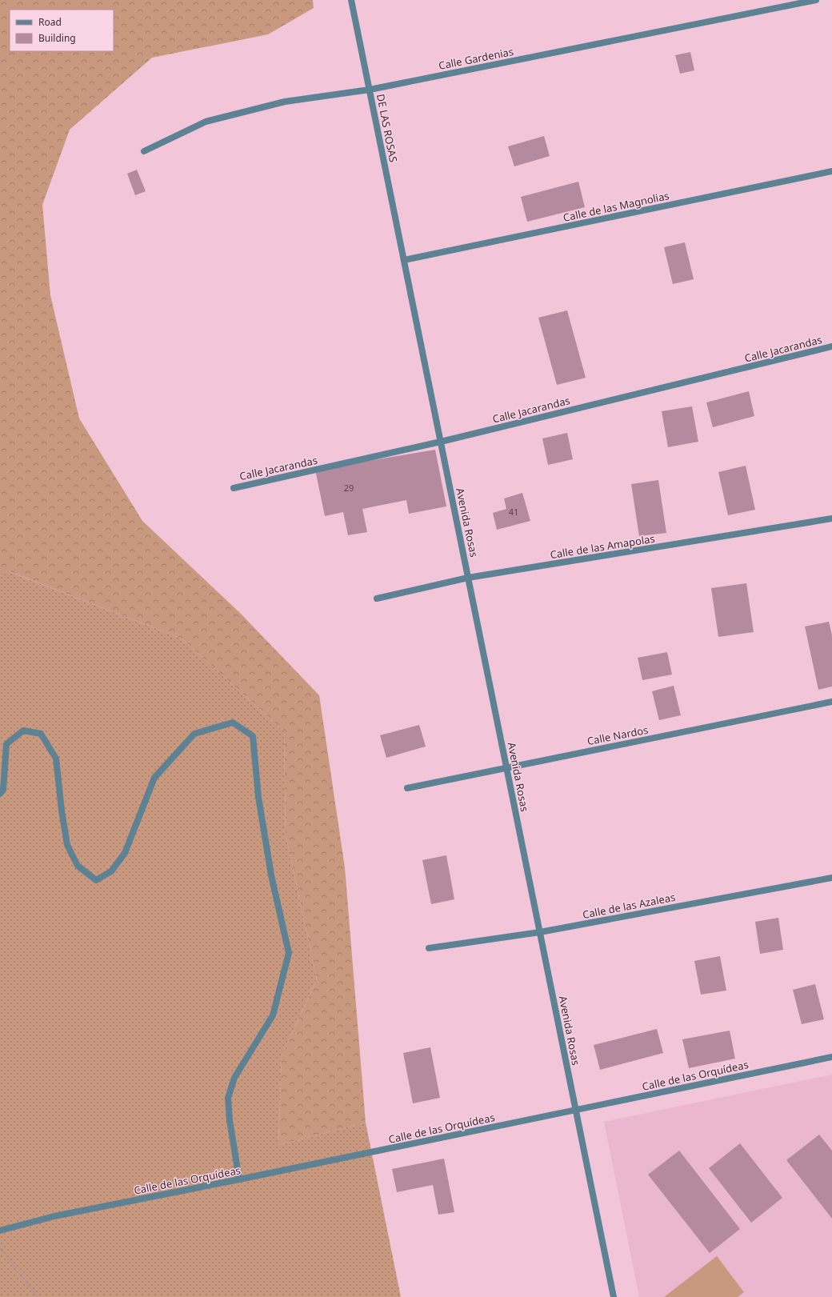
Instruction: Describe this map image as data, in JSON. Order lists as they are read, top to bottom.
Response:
{
  "streets": {
    "street": [
      "Calle Gardenias",
      "DE LAS ROSAS",
      "Calle de las Magnolias",
      "Calle Jacarandas",
      "Avenida Rosas",
      "Calle de las Amapolas",
      "Calle Nardos",
      "Calle de las Azaleas",
      "Calle de las Orquídeas"
    ]
  },
  "crossings": [
    ["Calle Gardenias", "DE LAS ROSAS"],
    ["DE LAS ROSAS", "Calle de las Magnolias"],
    ["DE LAS ROSAS", "Avenida Rosas"],
    ["Calle de las Magnolias", "Avenida Rosas"],
    ["Calle Jacarandas", "Avenida Rosas"],
    ["Avenida Rosas", "Calle de las Amapolas"],
    ["Avenida Rosas", "Calle Nardos"],
    ["Avenida Rosas", "Calle de las Azaleas"],
    ["Avenida Rosas", "Calle de las Orquídeas"]
  ],
  "house_numbers": ["29", "41"],
  "legend": ["Road", "Building"]
}
